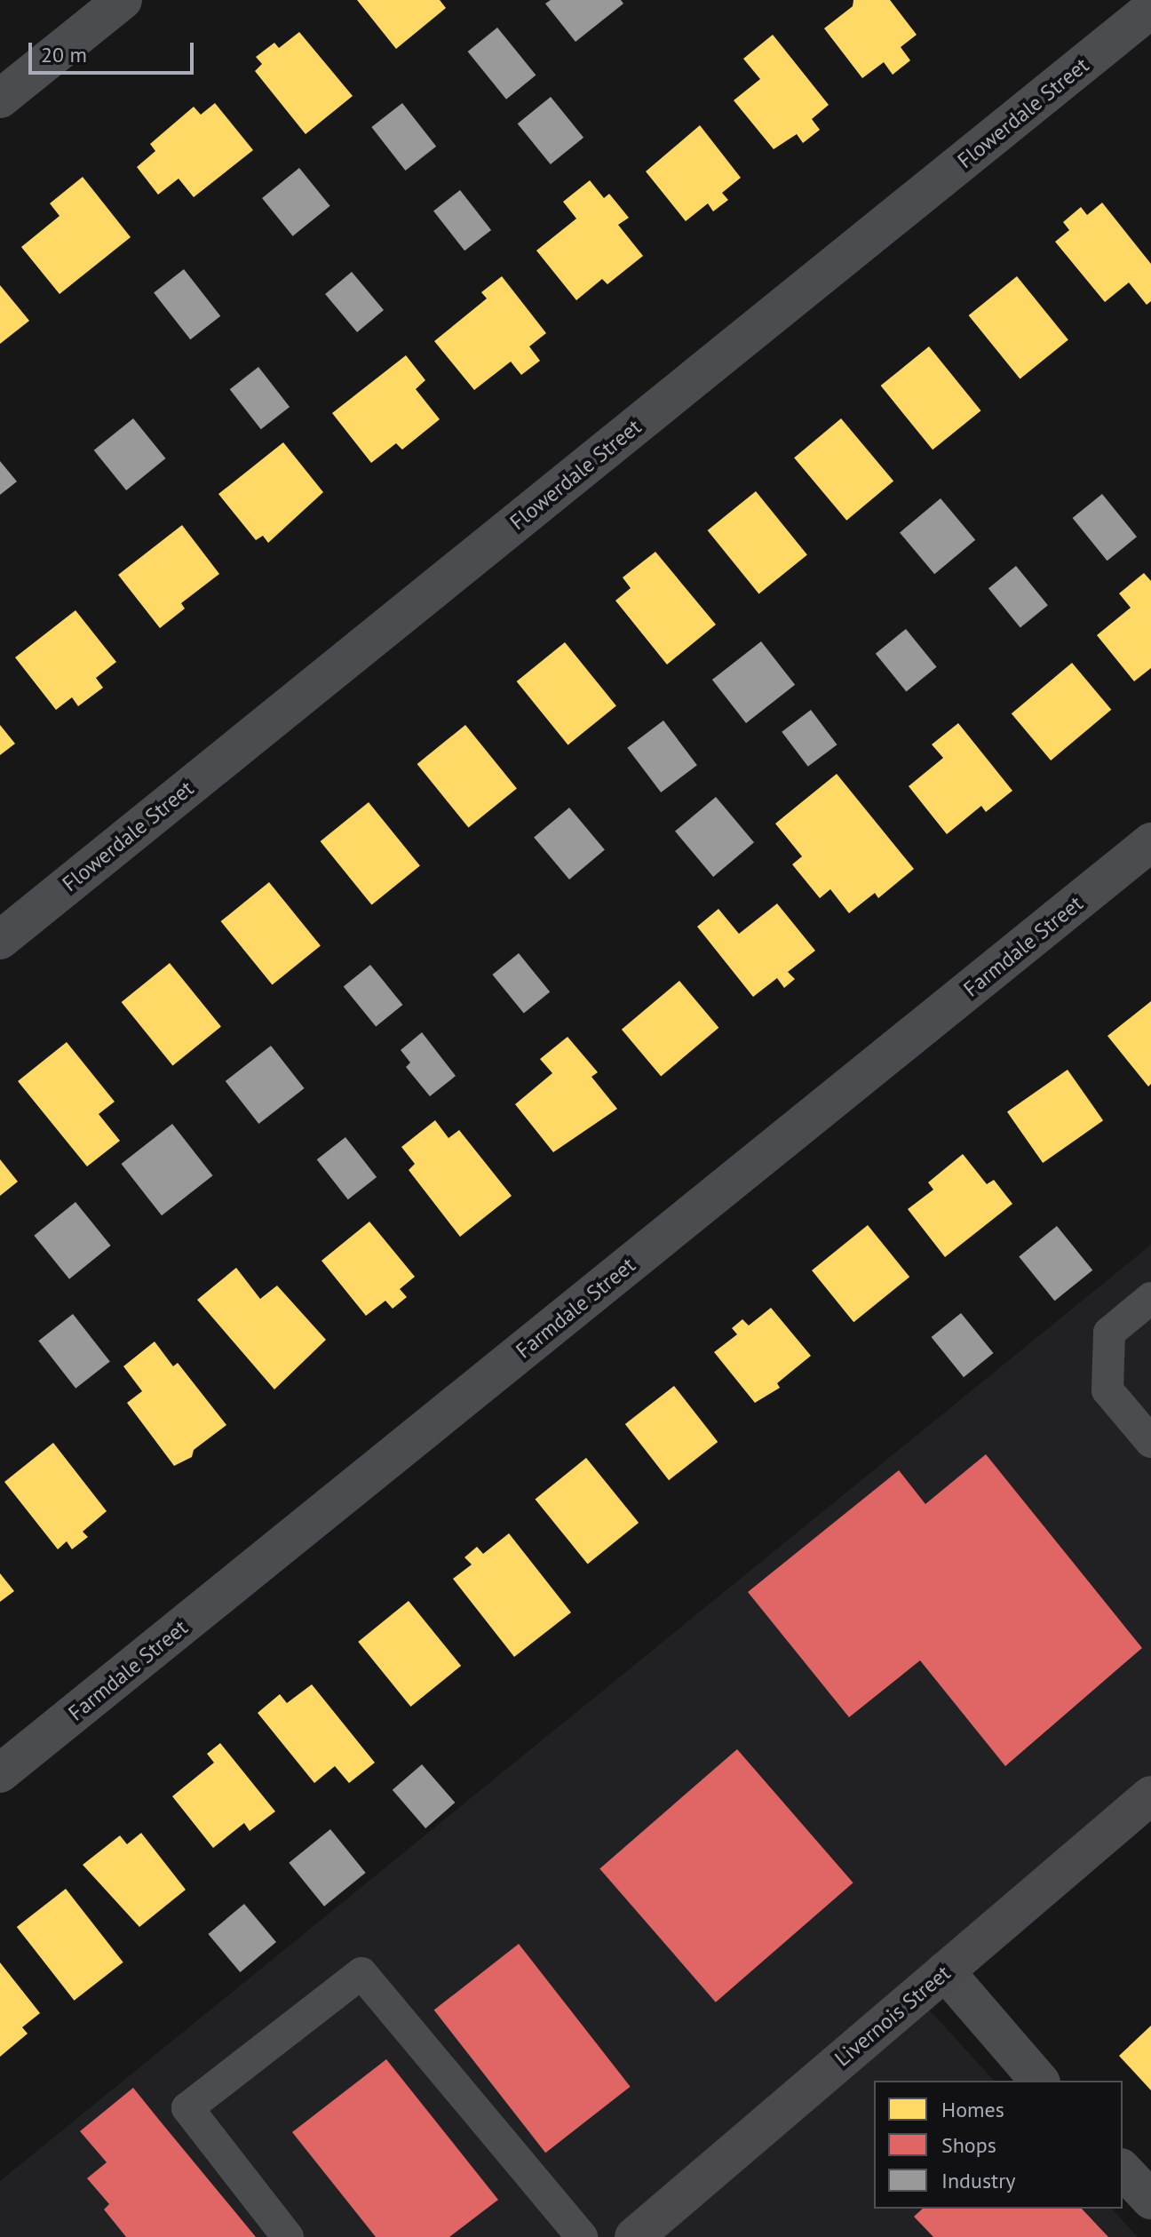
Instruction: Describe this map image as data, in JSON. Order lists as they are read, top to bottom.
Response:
{
  "streets": {
    "street": ["Flowerdale Street", "Farmdale Street", "Livernois Street"]
  },
  "legend": ["Homes", "Shops", "Industry"],
  "scale_bar": "20 m"
}
